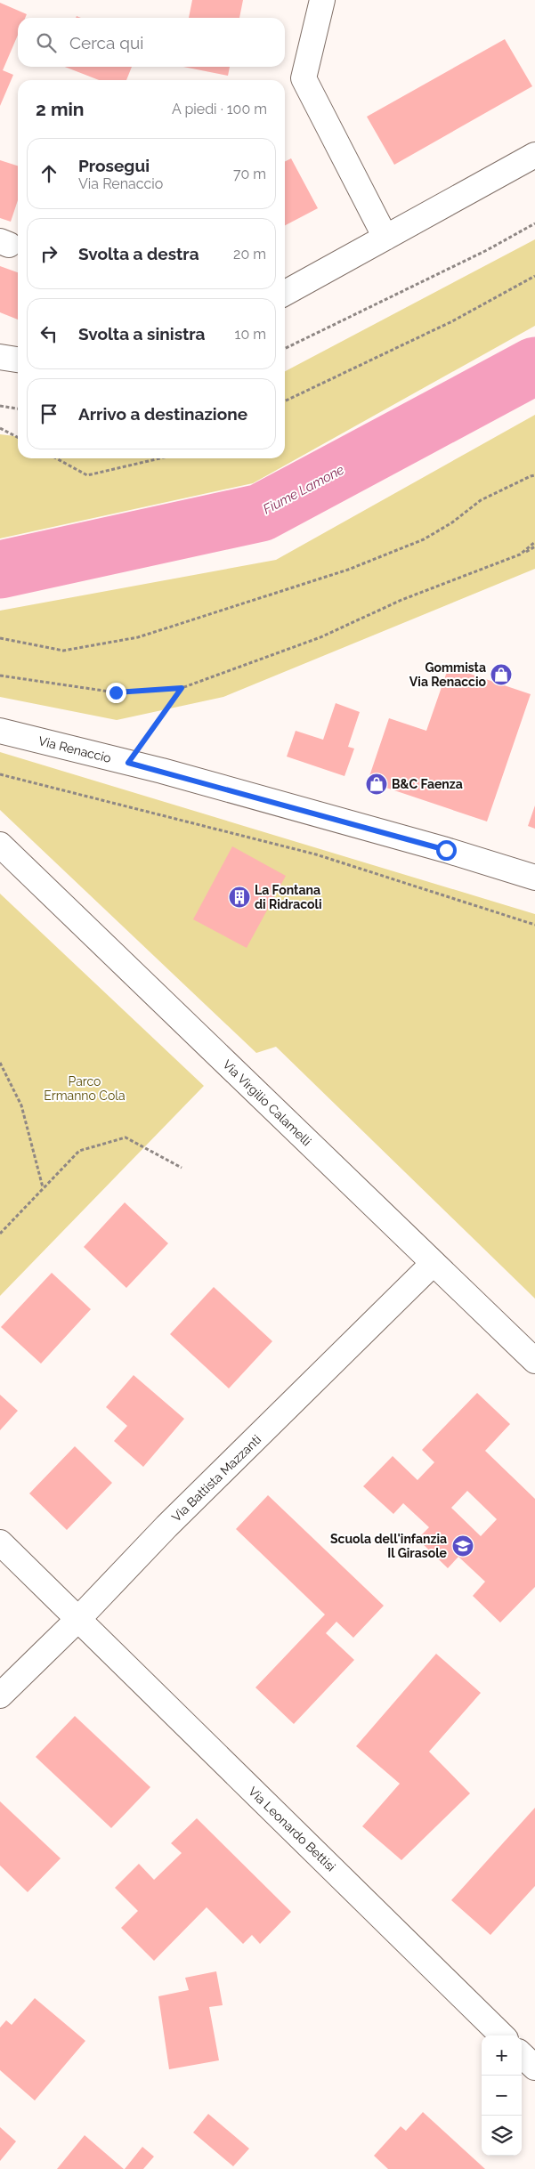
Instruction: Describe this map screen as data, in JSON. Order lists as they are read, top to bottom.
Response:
{
  "streets": {
    "street": [
      "Via Renaccio",
      "Via Virgilio Calamelli",
      "Via Battista Mazzanti",
      "Via Leonardo Bettisi"
    ]
  },
  "crossings": [
    ["Via Virgilio Calamelli", "Via Battista Mazzanti"],
    ["Via Battista Mazzanti", "Via Leonardo Bettisi"]
  ],
  "water": ["Fiume Lamone"],
  "parks": ["Parco Ermanno Cola"],
  "places": {
    "shop": ["Gommista Via Renaccio", "B&C Faenza"],
    "building": ["La Fontana di Ridracoli"],
    "school or university": ["Scuola dell'infanzia Il Girasole"]
  },
  "page": {
    "search": "Cerca qui",
    "heading": ["2 min", "A piedi · 100 m"],
    "list": [
      ["Prosegui", "Via Renaccio", "70 m"],
      ["Svolta a destra", "20 m"],
      ["Svolta a sinistra", "10 m"],
      "Arrivo a destinazione"
    ],
    "map_buttons": ["+", "−"]
  }
}
